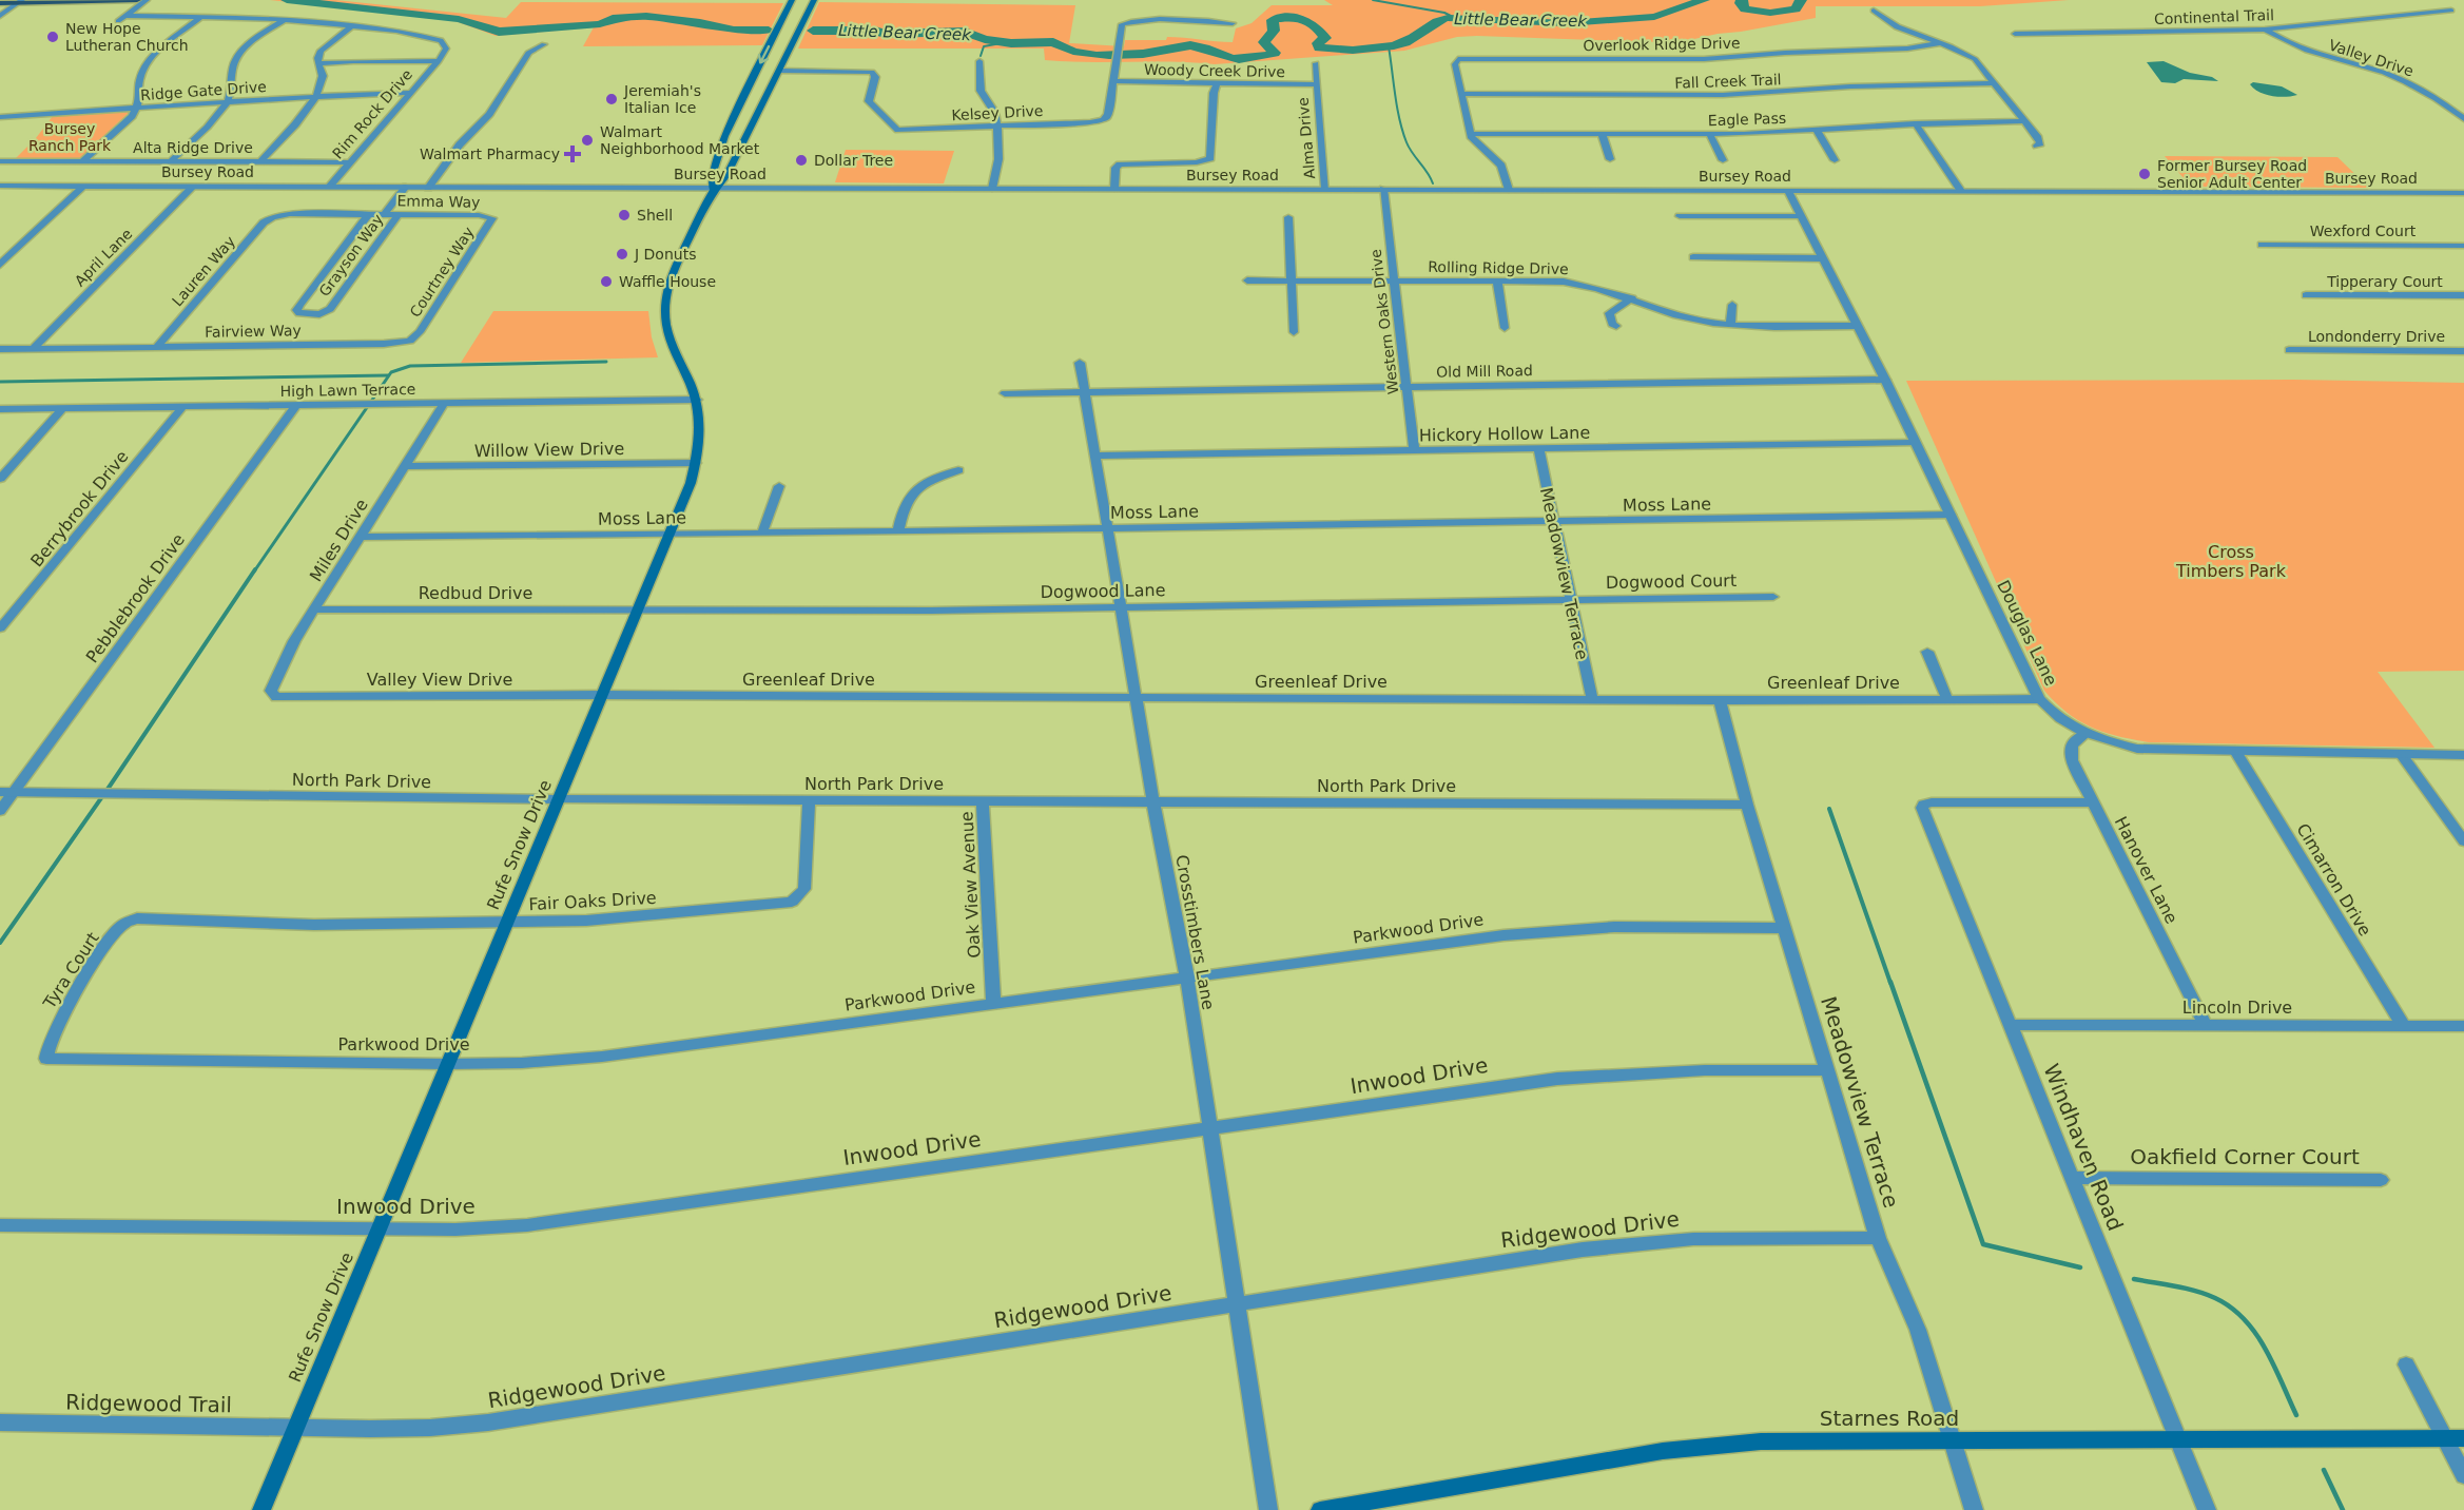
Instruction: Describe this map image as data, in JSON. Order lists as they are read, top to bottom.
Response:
{
  "streets": {
    "main road": ["Rufe Snow Drive", "Starnes Road"],
    "street": [
      "Continental Trail",
      "Overlook Ridge Drive",
      "Valley Drive",
      "Woody Creek Drive",
      "Fall Creek Trail",
      "Ridge Gate Drive",
      "Kelsey Drive",
      "Rim Rock Drive",
      "Eagle Pass",
      "Alma Drive",
      "Alta Ridge Drive",
      "Bursey Road",
      "Emma Way",
      "Wexford Court",
      "Grayson Way",
      "April Lane",
      "Rolling Ridge Drive",
      "Lauren Way",
      "Courtney Way",
      "Tipperary Court",
      "Western Oaks Drive",
      "Fairview Way",
      "Londonderry Drive",
      "Old Mill Road",
      "High Lawn Terrace",
      "Hickory Hollow Lane",
      "Willow View Drive",
      "Moss Lane",
      "Berrybrook Drive",
      "Miles Drive",
      "Meadowview Terrace",
      "Dogwood Court",
      "Dogwood Lane",
      "Redbud Drive",
      "Pebblebrook Drive",
      "Douglas Lane",
      "Valley View Drive",
      "Greenleaf Drive",
      "North Park Drive",
      "Hanover Lane",
      "Cimarron Drive",
      "Oak View Avenue",
      "Fair Oaks Drive",
      "Parkwood Drive",
      "Crosstimbers Lane",
      "Tyra Court",
      "Lincoln Drive",
      "Inwood Drive",
      "Windhaven Road",
      "Oakfield Corner Court",
      "Ridgewood Drive",
      "Ridgewood Trail"
    ]
  },
  "crossings": [
    ["Continental Trail", "Valley Drive"],
    ["Overlook Ridge Drive", "Fall Creek Trail"],
    ["Woody Creek Drive", "Kelsey Drive"],
    ["Woody Creek Drive", "Alma Drive"],
    ["Ridge Gate Drive", "Rim Rock Drive"],
    ["Kelsey Drive", "Rufe Snow Drive"],
    ["Rim Rock Drive", "Alta Ridge Drive"],
    ["Rim Rock Drive", "Bursey Road"],
    ["Alma Drive", "Bursey Road"],
    ["Bursey Road", "Grayson Way"],
    ["Bursey Road", "April Lane"],
    ["Bursey Road", "Western Oaks Drive"],
    ["Bursey Road", "Douglas Lane"],
    ["Bursey Road", "Rufe Snow Drive"],
    ["Emma Way", "Grayson Way"],
    ["Emma Way", "Lauren Way"],
    ["Emma Way", "Courtney Way"],
    ["April Lane", "Fairview Way"],
    ["Rolling Ridge Drive", "Western Oaks Drive"],
    ["Rolling Ridge Drive", "Douglas Lane"],
    ["Lauren Way", "Fairview Way"],
    ["Courtney Way", "Fairview Way"],
    ["Western Oaks Drive", "Old Mill Road"],
    ["Western Oaks Drive", "Hickory Hollow Lane"],
    ["Old Mill Road", "Douglas Lane"],
    ["Old Mill Road", "Crosstimbers Lane"],
    ["High Lawn Terrace", "Berrybrook Drive"],
    ["High Lawn Terrace", "Miles Drive"],
    ["High Lawn Terrace", "Pebblebrook Drive"],
    ["High Lawn Terrace", "Rufe Snow Drive"],
    ["Hickory Hollow Lane", "Meadowview Terrace"],
    ["Hickory Hollow Lane", "Douglas Lane"],
    ["Hickory Hollow Lane", "Crosstimbers Lane"],
    ["Willow View Drive", "Miles Drive"],
    ["Willow View Drive", "Rufe Snow Drive"],
    ["Moss Lane", "Miles Drive"],
    ["Moss Lane", "Meadowview Terrace"],
    ["Moss Lane", "Douglas Lane"],
    ["Moss Lane", "Rufe Snow Drive"],
    ["Moss Lane", "Crosstimbers Lane"],
    ["Miles Drive", "Redbud Drive"],
    ["Miles Drive", "Valley View Drive"],
    ["Meadowview Terrace", "Dogwood Court"],
    ["Meadowview Terrace", "Dogwood Lane"],
    ["Meadowview Terrace", "Greenleaf Drive"],
    ["Meadowview Terrace", "North Park Drive"],
    ["Meadowview Terrace", "Parkwood Drive"],
    ["Meadowview Terrace", "Inwood Drive"],
    ["Meadowview Terrace", "Ridgewood Drive"],
    ["Meadowview Terrace", "Starnes Road"],
    ["Dogwood Court", "Dogwood Lane"],
    ["Dogwood Lane", "Redbud Drive"],
    ["Dogwood Lane", "Rufe Snow Drive"],
    ["Dogwood Lane", "Crosstimbers Lane"],
    ["Redbud Drive", "Rufe Snow Drive"],
    ["Pebblebrook Drive", "North Park Drive"],
    ["Douglas Lane", "Greenleaf Drive"],
    ["Douglas Lane", "Hanover Lane"],
    ["Douglas Lane", "Cimarron Drive"],
    ["Valley View Drive", "Greenleaf Drive"],
    ["Valley View Drive", "Rufe Snow Drive"],
    ["Greenleaf Drive", "Rufe Snow Drive"],
    ["Greenleaf Drive", "Crosstimbers Lane"],
    ["North Park Drive", "Rufe Snow Drive"],
    ["North Park Drive", "Oak View Avenue"],
    ["North Park Drive", "Fair Oaks Drive"],
    ["North Park Drive", "Crosstimbers Lane"],
    ["Rufe Snow Drive", "Fair Oaks Drive"],
    ["Rufe Snow Drive", "Parkwood Drive"],
    ["Rufe Snow Drive", "Inwood Drive"],
    ["Rufe Snow Drive", "Ridgewood Drive"],
    ["Rufe Snow Drive", "Ridgewood Trail"],
    ["Hanover Lane", "Lincoln Drive"],
    ["Hanover Lane", "Windhaven Road"],
    ["Cimarron Drive", "Lincoln Drive"],
    ["Oak View Avenue", "Parkwood Drive"],
    ["Fair Oaks Drive", "Tyra Court"],
    ["Parkwood Drive", "Crosstimbers Lane"],
    ["Parkwood Drive", "Tyra Court"],
    ["Crosstimbers Lane", "Inwood Drive"],
    ["Crosstimbers Lane", "Ridgewood Drive"],
    ["Lincoln Drive", "Windhaven Road"],
    ["Windhaven Road", "Oakfield Corner Court"],
    ["Windhaven Road", "Starnes Road"],
    ["Ridgewood Drive", "Ridgewood Trail"]
  ],
  "water": ["Little Bear Creek"],
  "parks": ["Bursey Ranch Park", "Cross Timbers Park"],
  "places": {
    "other": [
      "New Hope Lutheran Church",
      "Jeremiah's Italian Ice",
      "Walmart Neighborhood Market",
      "Dollar Tree",
      "Former Bursey Road Senior Adult Center",
      "Shell",
      "J Donuts",
      "Waffle House"
    ],
    "health": ["Walmart Pharmacy"]
  }
}
